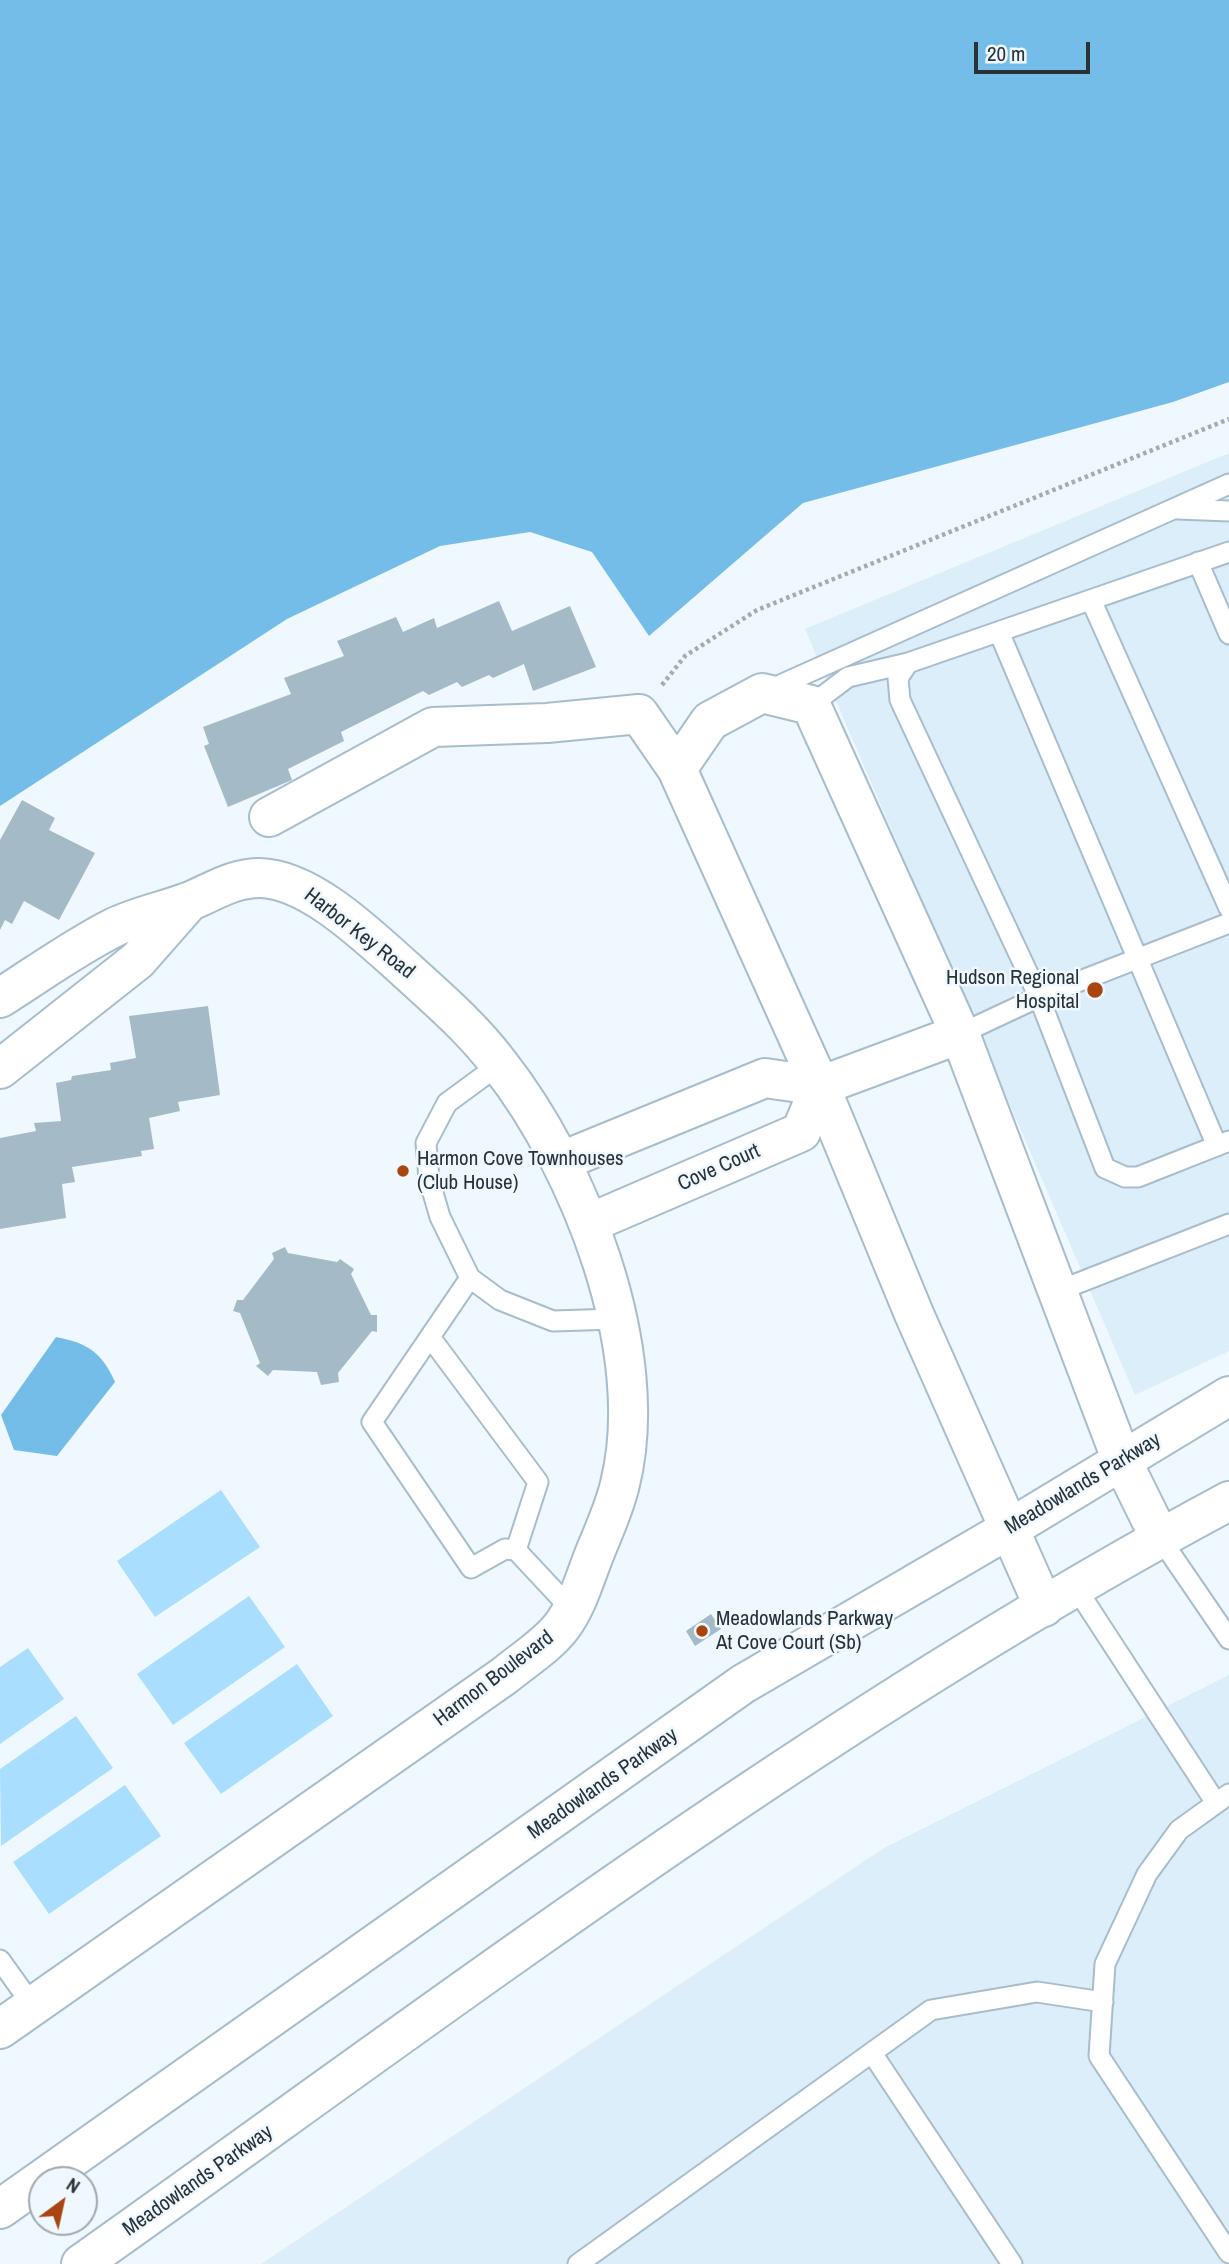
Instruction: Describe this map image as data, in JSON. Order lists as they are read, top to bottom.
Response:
{
  "streets": {
    "street": [
      "Harbor Key Road",
      "Cove Court",
      "Meadowlands Parkway",
      "Harmon Boulevard"
    ]
  },
  "crossings": [
    ["Harbor Key Road", "Harmon Boulevard"],
    ["Cove Court", "Harmon Boulevard"]
  ],
  "places": ["Hudson Regional Hospital", "Harmon Cove Townhouses (Club House)", "Meadowlands Parkway At Cove Court (Sb)"],
  "scale_bar": "20 m",
  "north": "top right"
}
